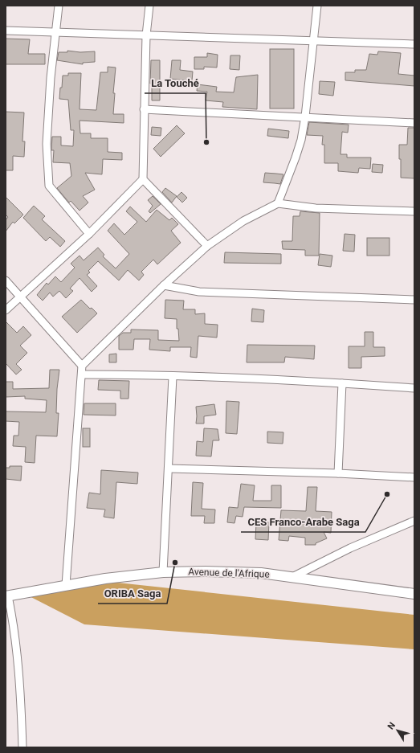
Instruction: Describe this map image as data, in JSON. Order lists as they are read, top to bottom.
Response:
{
  "streets": {
    "main road": ["Avenue de l'Afrique"]
  },
  "places": ["La Touché", "CES Franco-Arabe Saga", "ORIBA Saga"],
  "north": "top left"
}
